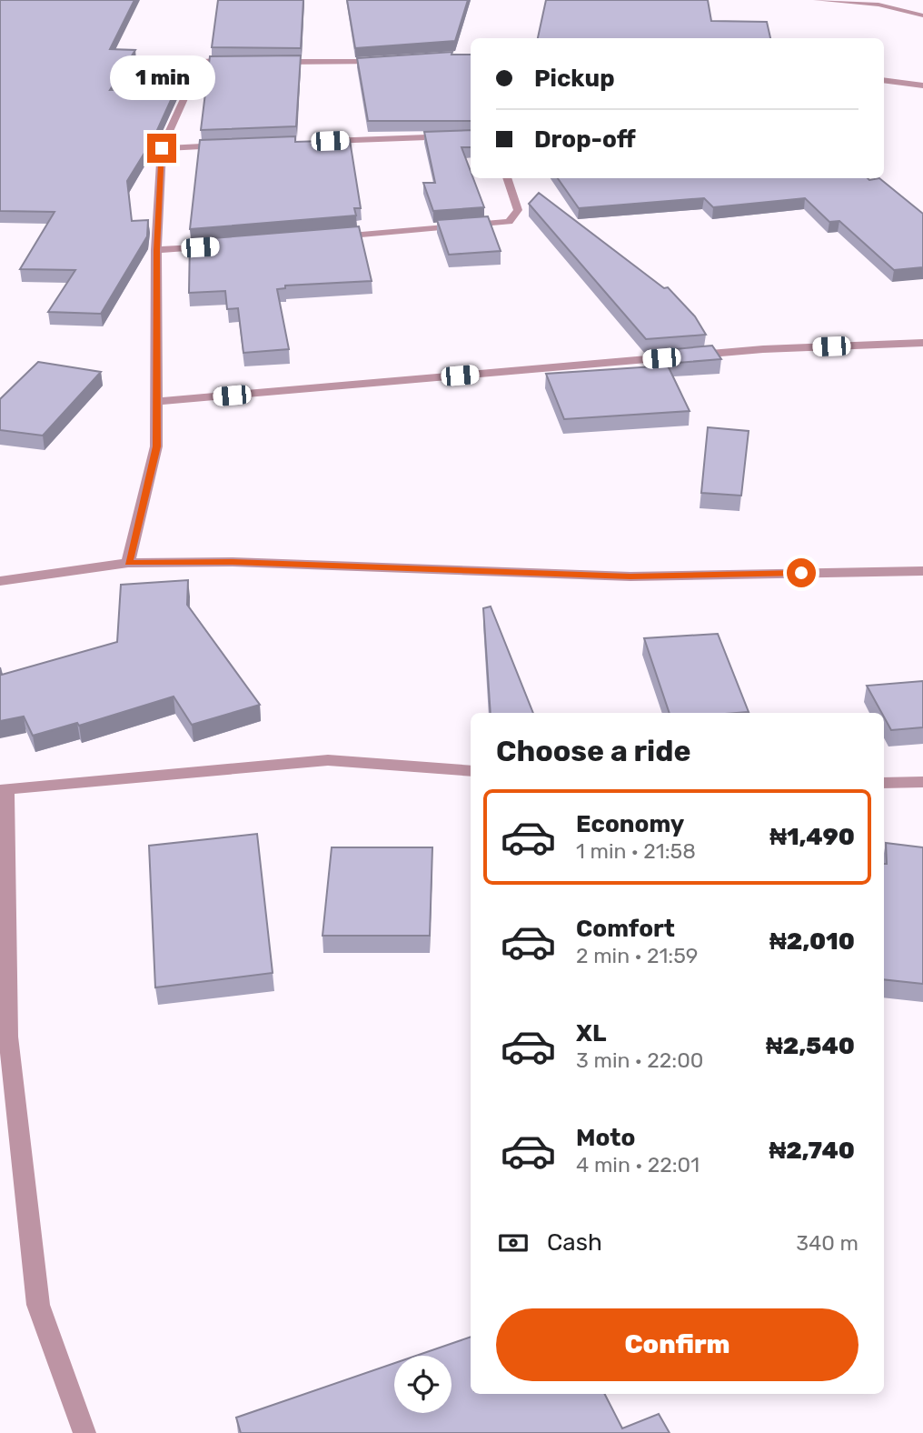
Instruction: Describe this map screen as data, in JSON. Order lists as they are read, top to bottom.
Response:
{
  "page": {
    "banner": ["Pickup", "Drop-off"],
    "bubble": "1 min",
    "heading": "Choose a ride",
    "list": [
      {
        "name": "Economy",
        "note": "1 min · 21:58",
        "value": "₦1,490"
      },
      {
        "name": "Comfort",
        "note": "2 min · 21:59",
        "value": "₦2,010"
      },
      {
        "name": "XL",
        "note": "3 min · 22:00",
        "value": "₦2,540"
      },
      {
        "name": "Moto",
        "note": "4 min · 22:01",
        "value": "₦2,740"
      }
    ],
    "pay": ["Cash", "340 m"],
    "buttons": "Confirm"
  }
}
